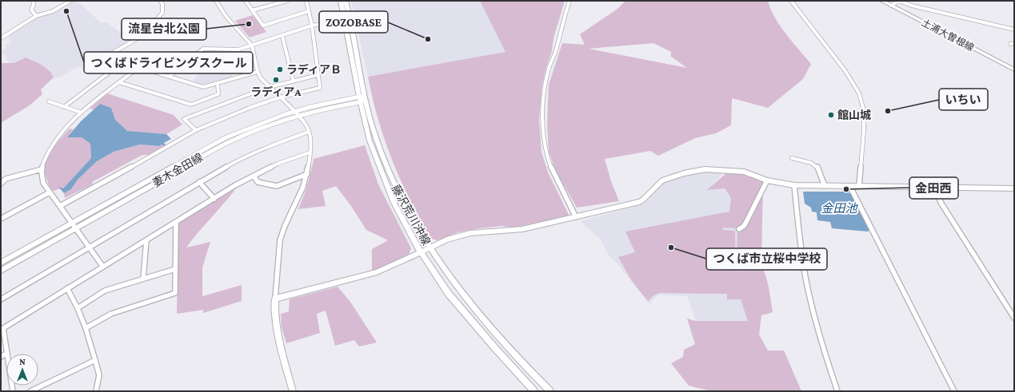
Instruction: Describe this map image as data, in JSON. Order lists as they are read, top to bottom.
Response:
{
  "streets": {
    "main road": ["土浦大曽根線", "藤沢荒川沖線"],
    "street": ["妻木金田線"]
  },
  "crossings": [
    ["妻木金田線", "藤沢荒川沖線"]
  ],
  "water": ["金田池"],
  "places": [
    "つくばドライビングスクール",
    "流星台北公園",
    "ZOZOBASE",
    "ラディアＢ",
    "ラディアA",
    "いちい",
    "館山城",
    "金田西",
    "つくば市立桜中学校"
  ],
  "north": "top"
}
